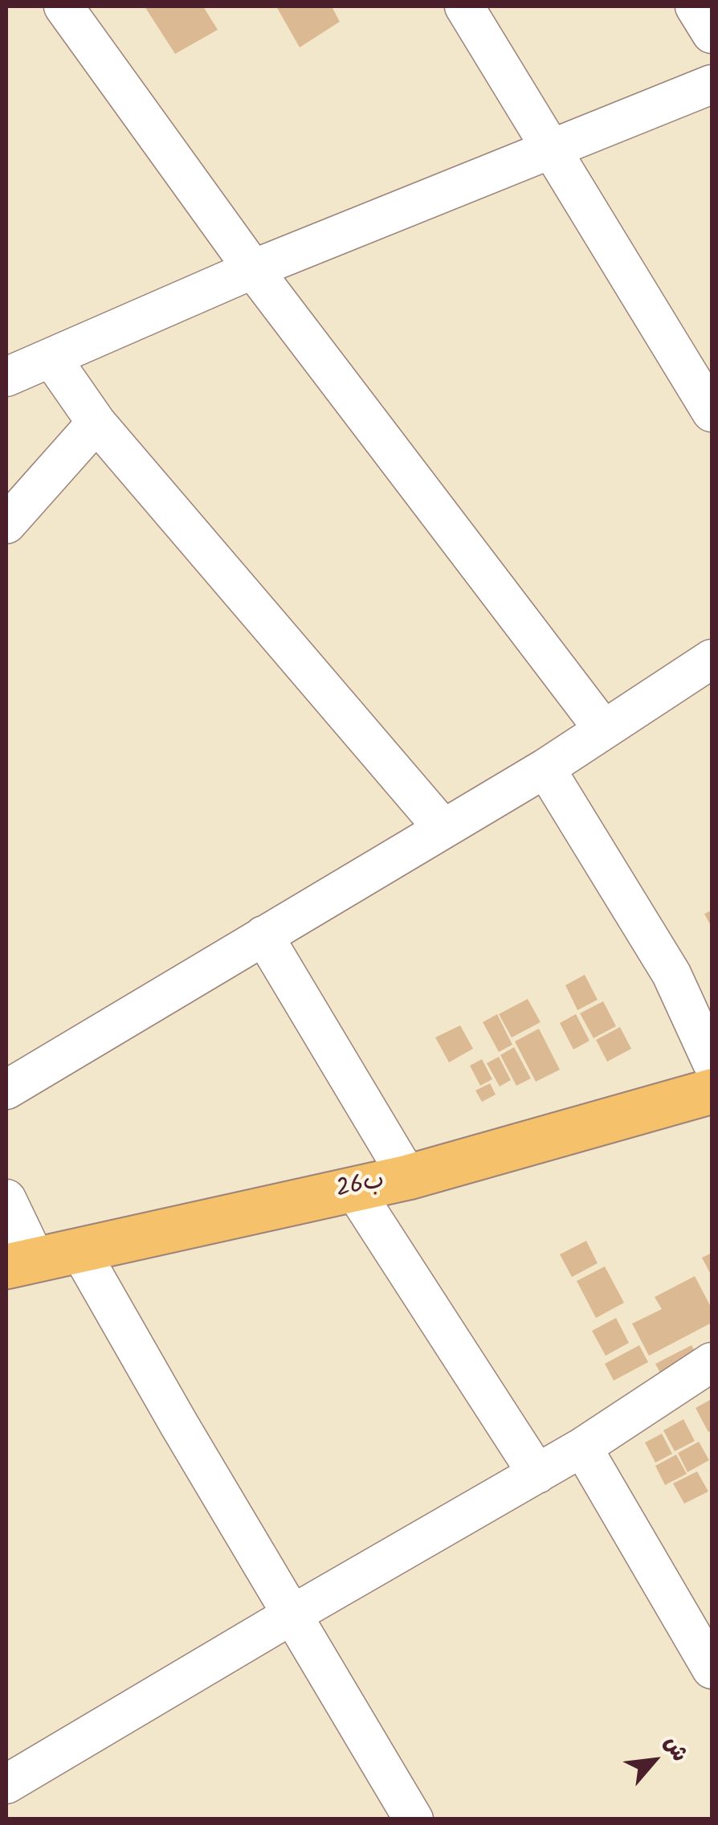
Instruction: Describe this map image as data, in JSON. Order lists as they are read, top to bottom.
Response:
{
  "streets": {
    "highway": ["26ب"]
  },
  "north": "top right"
}
